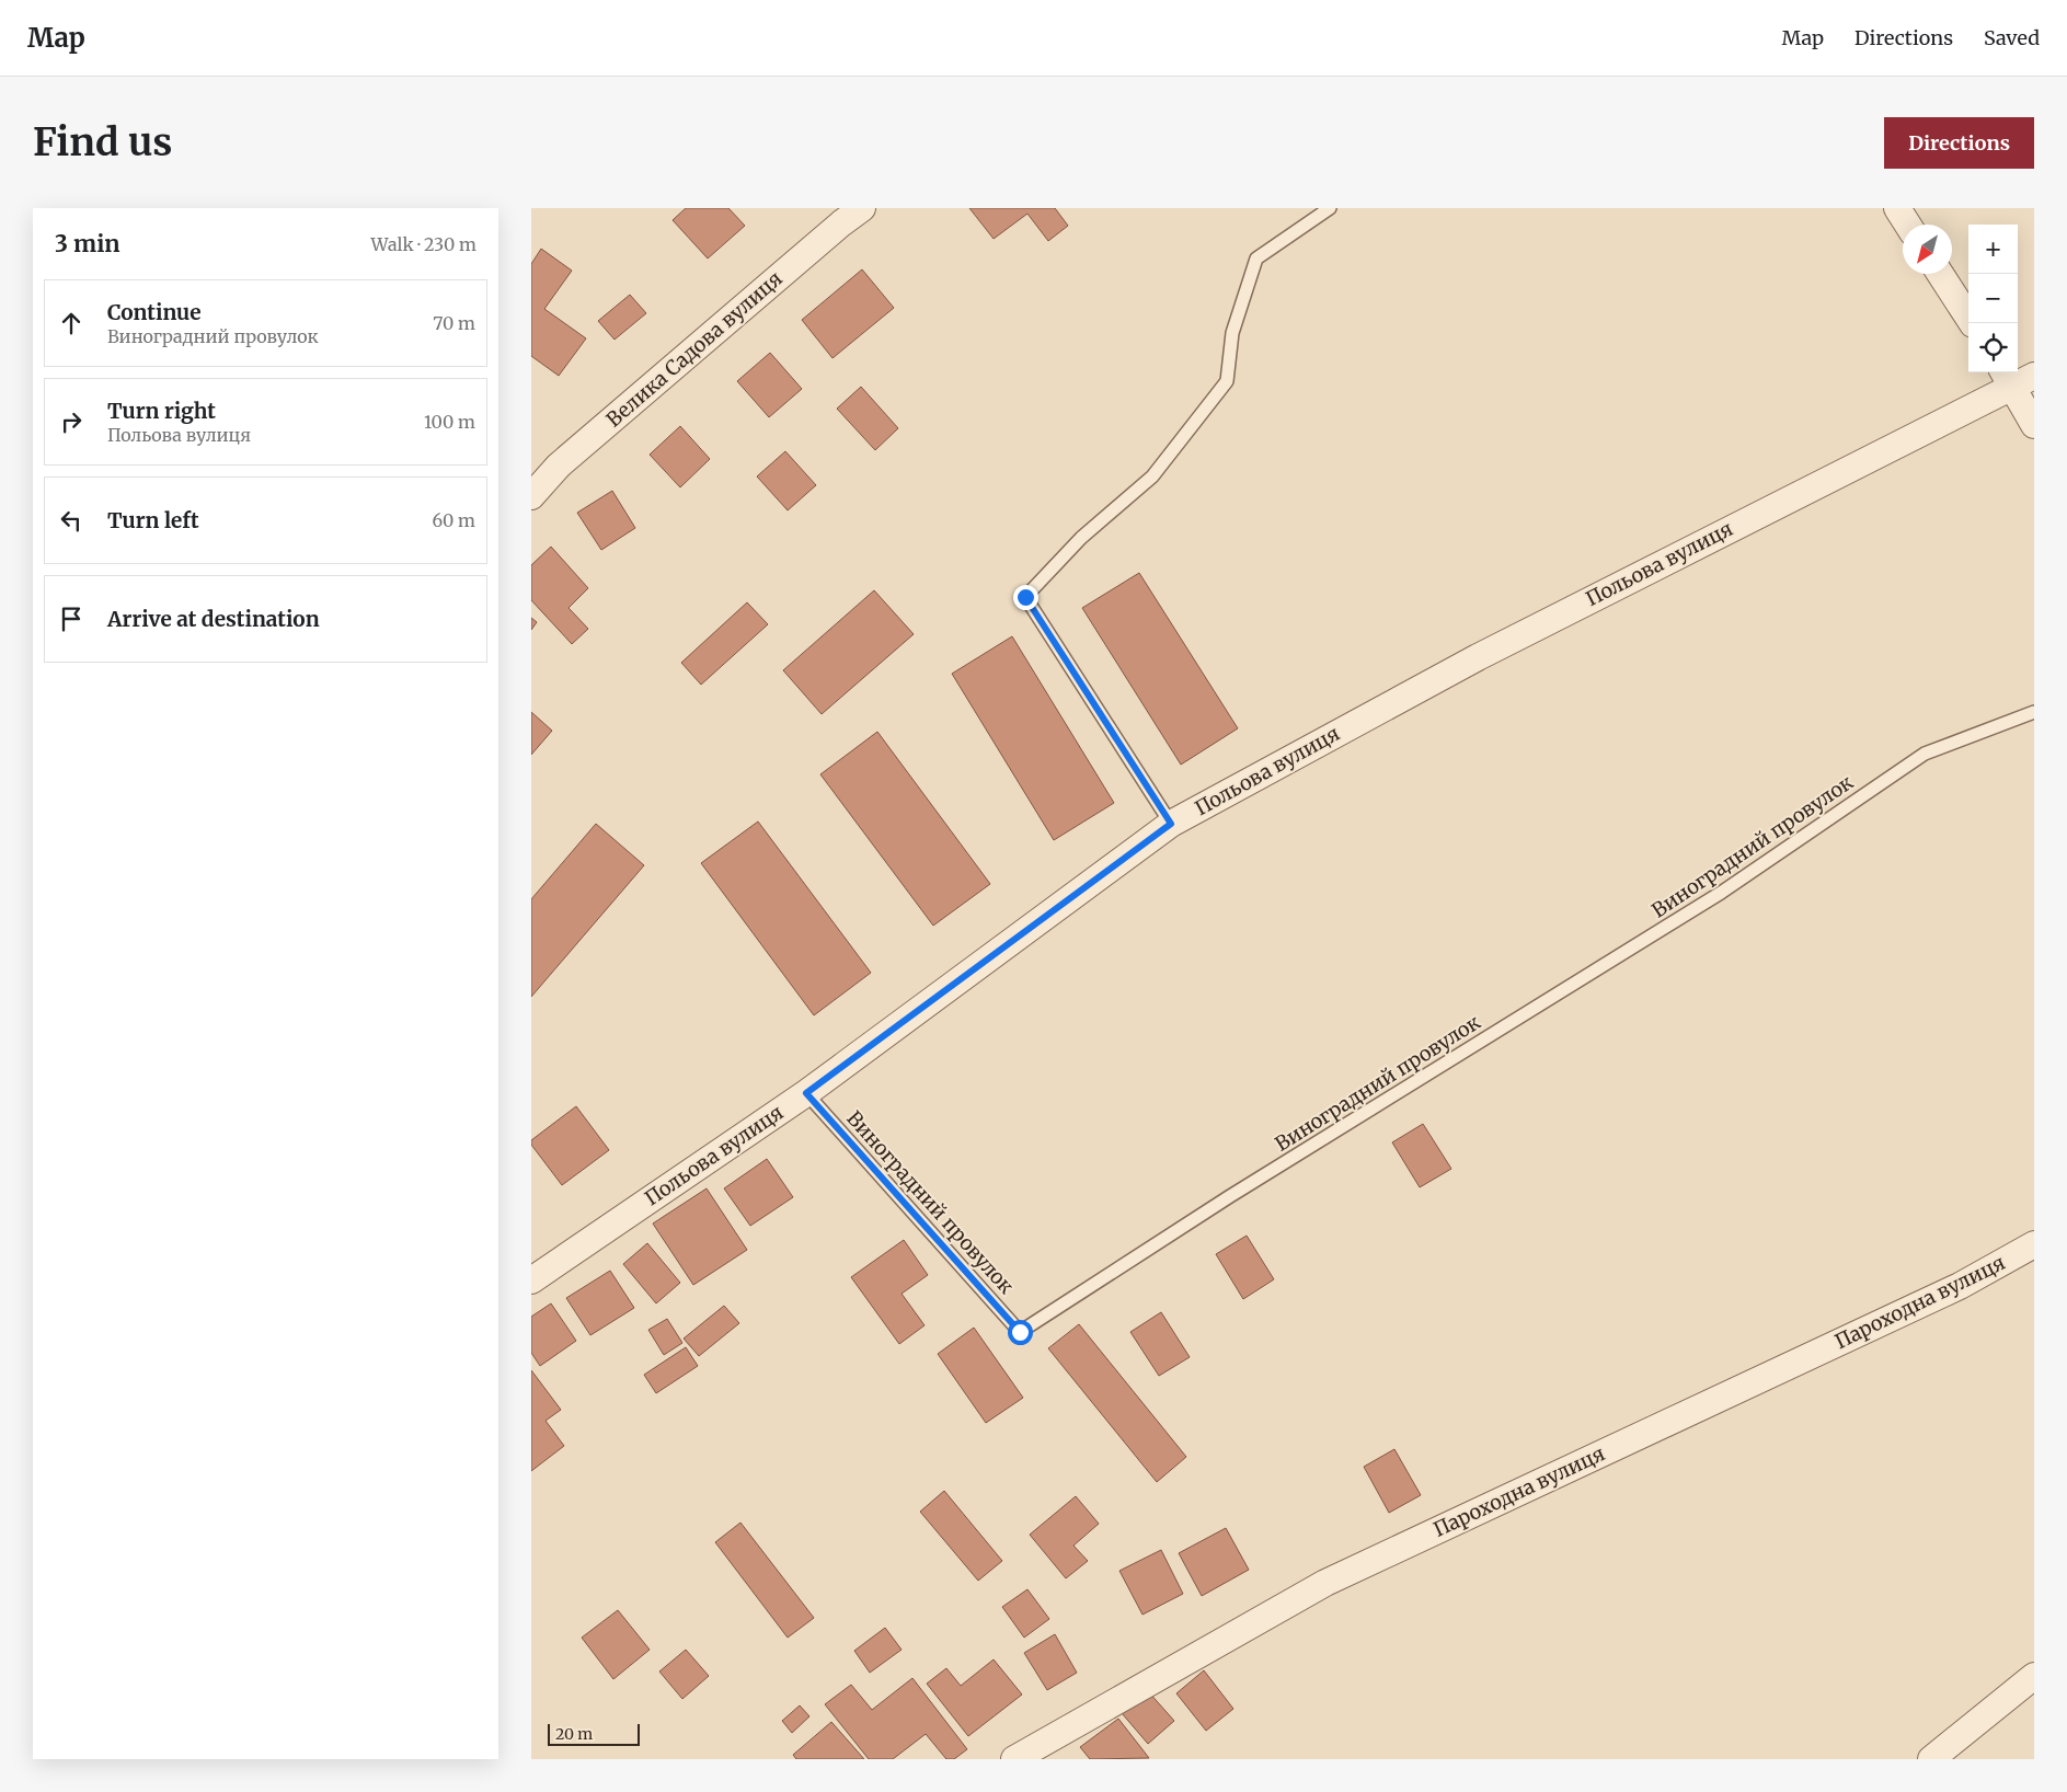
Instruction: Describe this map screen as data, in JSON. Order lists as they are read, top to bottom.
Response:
{
  "streets": {
    "street": ["Велика Садова вулиця", "Польова вулиця", "Пароходна вулиця"],
    "lane": ["Виноградний провулок"]
  },
  "crossings": [
    ["Польова вулиця", "Виноградний провулок"]
  ],
  "scale_bar": "20 m",
  "north": "bottom left",
  "page": {
    "header": "Map",
    "nav": ["Map", "Directions", "Saved"],
    "buttons": "Directions",
    "title": "Find us",
    "heading": ["3 min", "Walk · 230 m"],
    "map_buttons": ["+", "−"],
    "list": [
      ["Continue", "Виноградний провулок", "70 m"],
      ["Turn right", "Польова вулиця", "100 m"],
      ["Turn left", "60 m"],
      "Arrive at destination"
    ],
    "scale": "20 m"
  }
}
